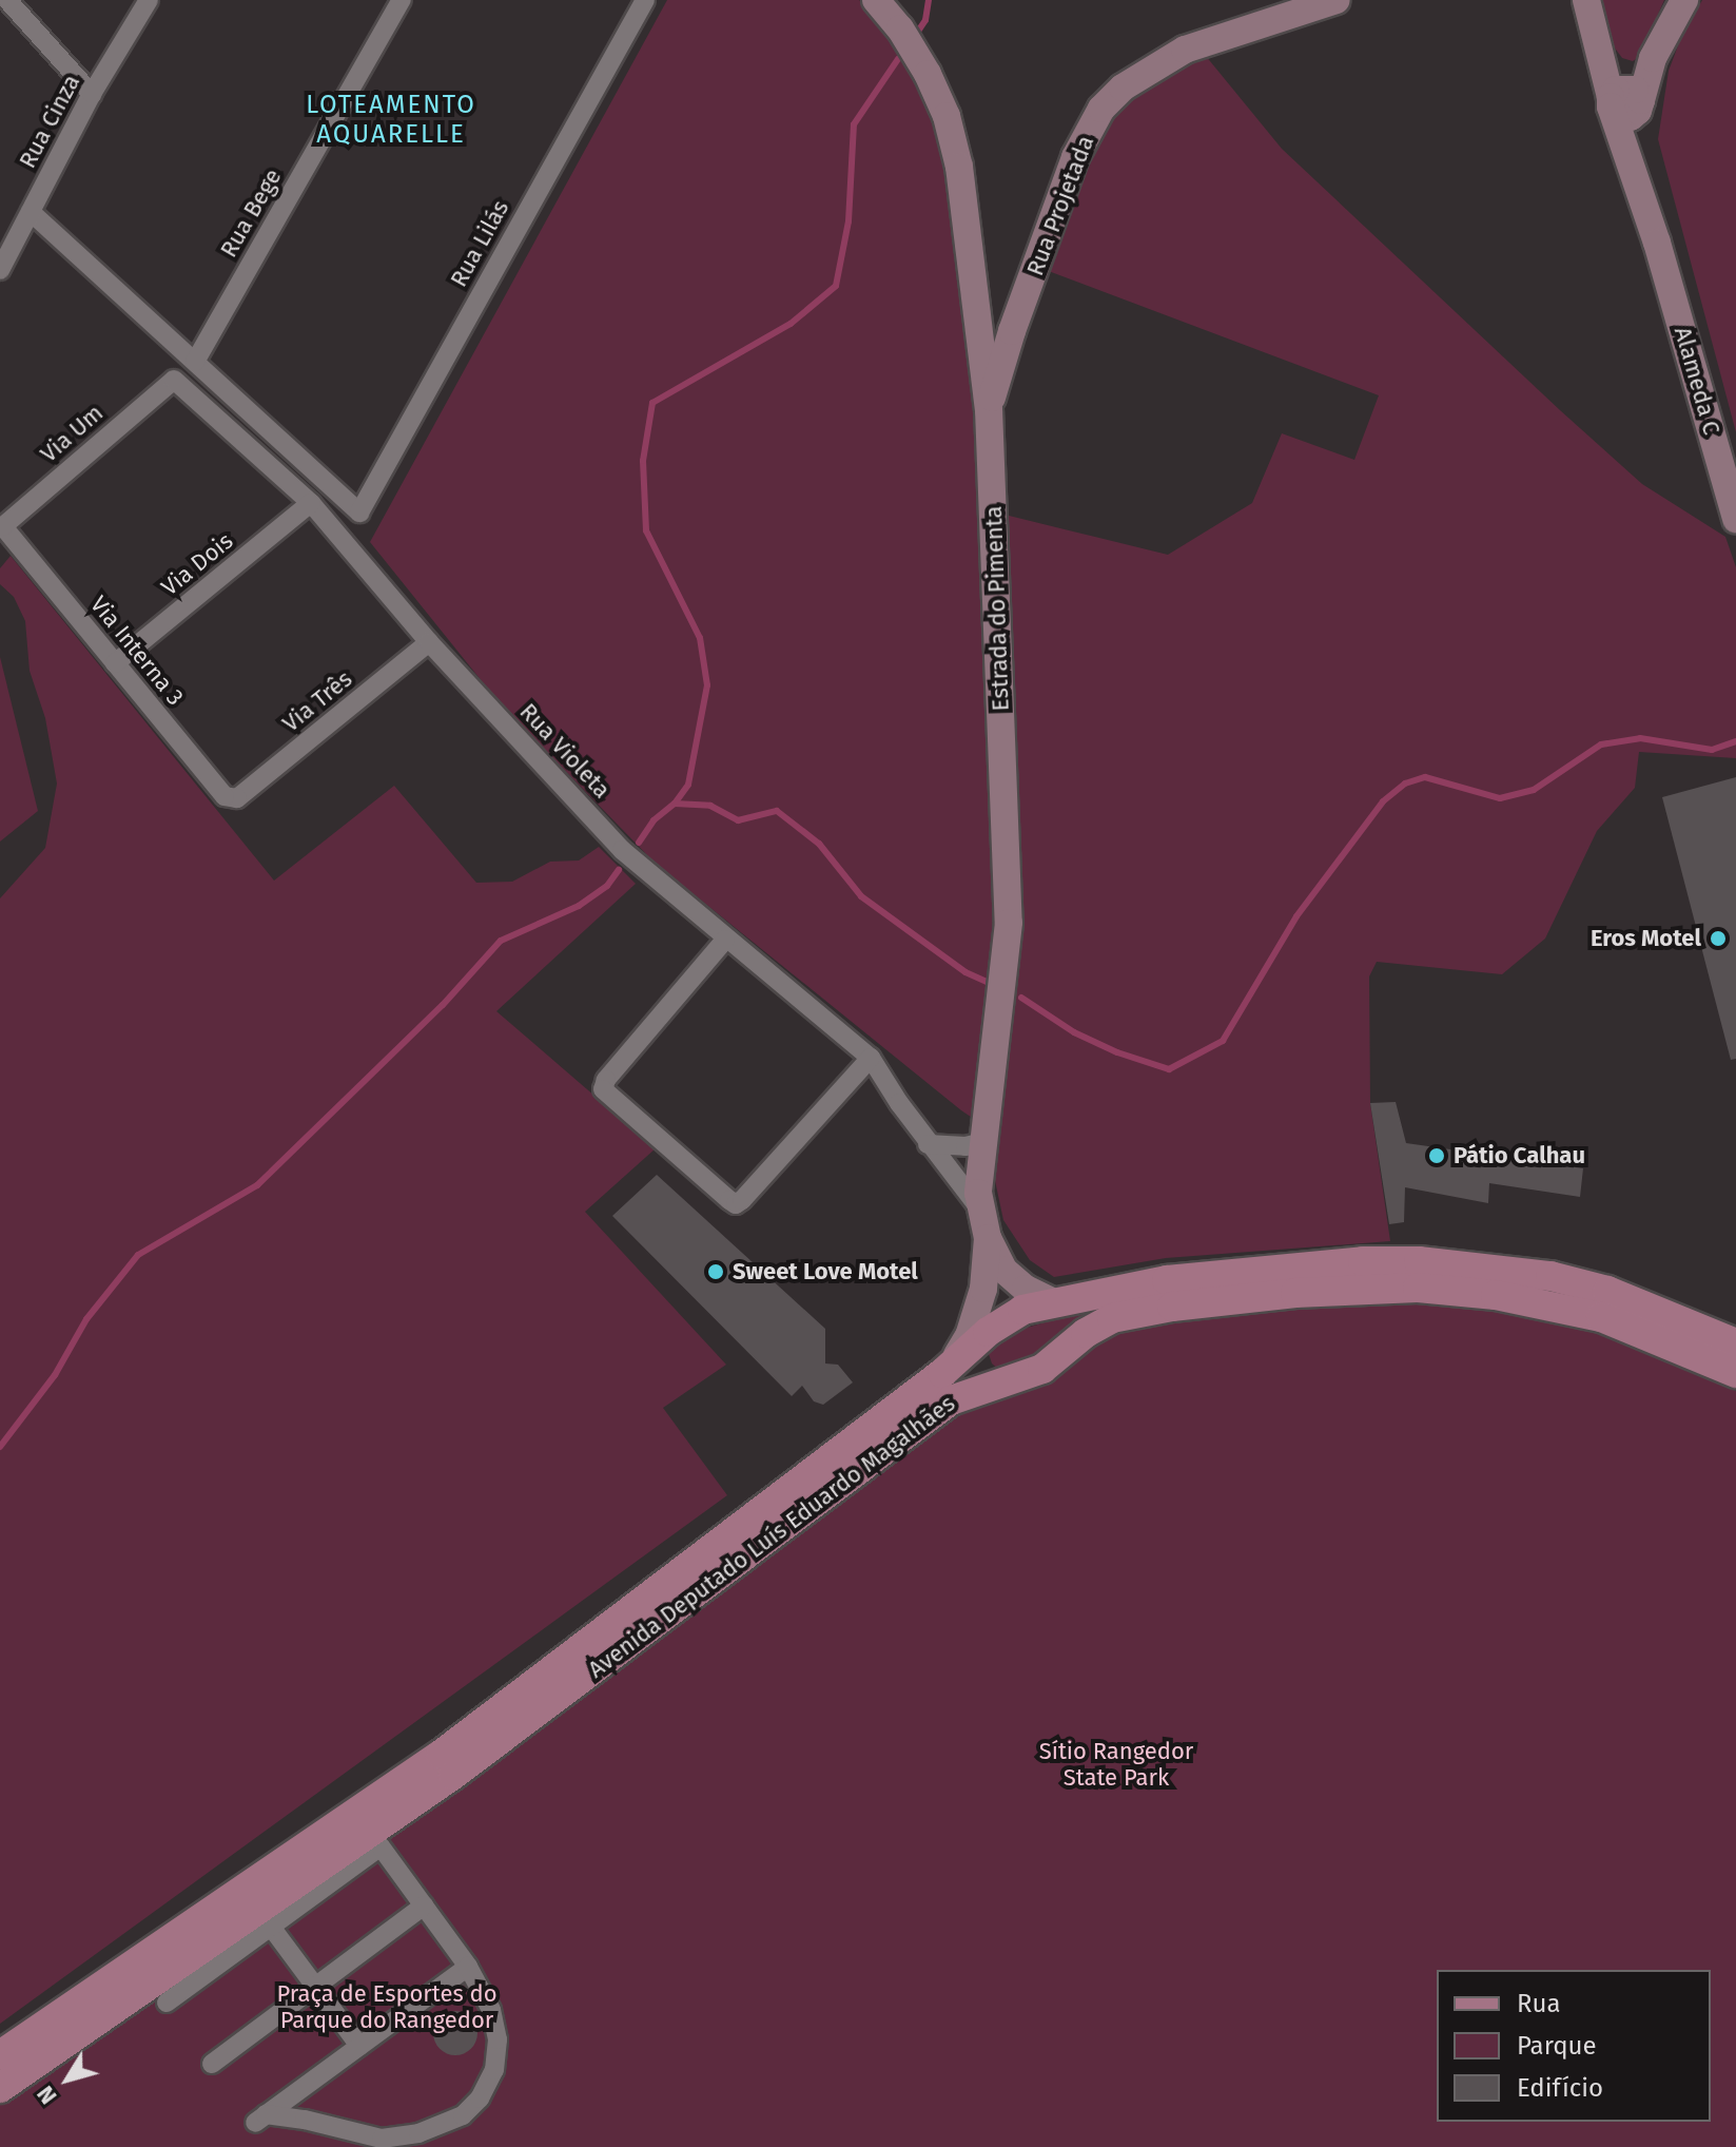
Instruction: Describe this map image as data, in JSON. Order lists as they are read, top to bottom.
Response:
{
  "streets": {
    "main road": [
      "Rua Projetada",
      "Alameda C",
      "Estrada do Pimenta",
      "Avenida Deputado Luís Eduardo Magalhães"
    ],
    "street": [
      "Rua Cinza",
      "Rua Bege",
      "Rua Lilás",
      "Via Um",
      "Via Dois",
      "Via Interna 3",
      "Via Três",
      "Rua Violeta"
    ]
  },
  "crossings": [
    ["Rua Projetada", "Estrada do Pimenta"],
    ["Rua Bege", "Rua Lilás"],
    ["Via Um", "Via Interna 3"],
    ["Via Um", "Rua Violeta"],
    ["Via Dois", "Via Interna 3"],
    ["Via Dois", "Rua Violeta"],
    ["Estrada do Pimenta", "Rua Violeta"],
    ["Estrada do Pimenta", "Avenida Deputado Luís Eduardo Magalhães"],
    ["Via Interna 3", "Via Três"],
    ["Via Três", "Rua Violeta"]
  ],
  "districts": ["LOTEAMENTO AQUARELLE"],
  "parks": ["Sítio Rangedor State Park", "Praça de Esportes do Parque do Rangedor"],
  "places": ["Eros Motel", "Pátio Calhau", "Sweet Love Motel"],
  "legend": ["Rua", "Parque", "Edifício"],
  "north": "bottom left"
}
